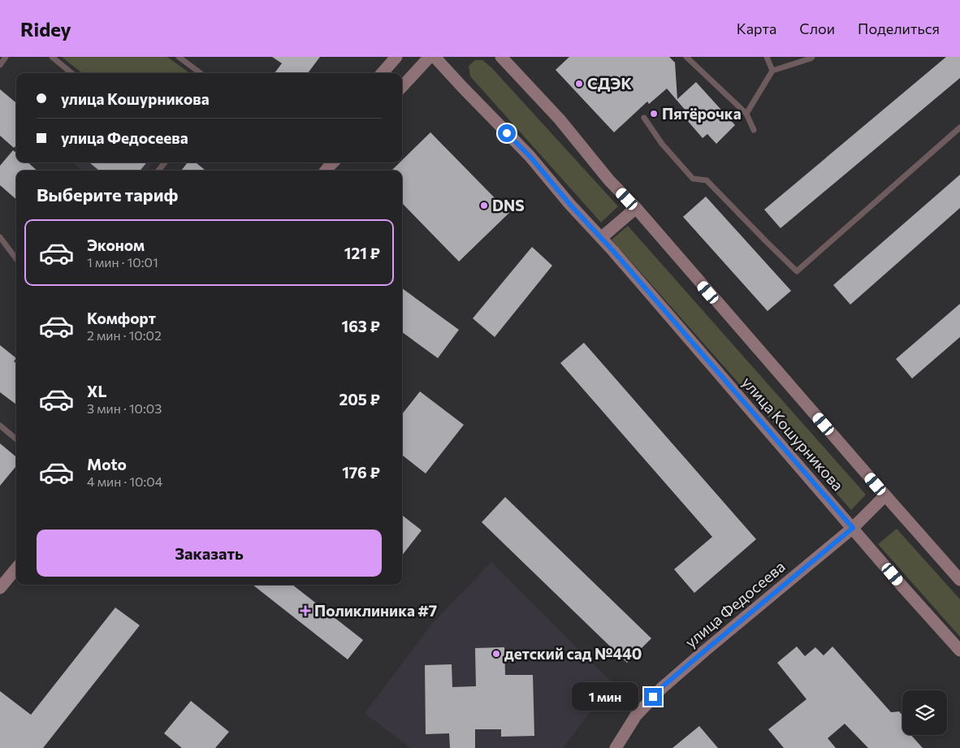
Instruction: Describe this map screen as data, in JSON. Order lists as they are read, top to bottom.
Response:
{
  "streets": {
    "main road": ["улица Кошурникова", "улица Федосеева"]
  },
  "crossings": [
    ["улица Кошурникова", "улица Федосеева"]
  ],
  "places": {
    "other": [
      "СДЭК",
      "Пятёрочка",
      "DNS",
      "детский сад №440"
    ],
    "health": ["Поликлиника #7"]
  },
  "page": {
    "header": "Ridey",
    "nav": ["Карта", "Слои", "Поделиться"],
    "banner": ["улица Кошурникова", "улица Федосеева"],
    "heading": "Выберите тариф",
    "list": [
      {
        "name": "Эконом",
        "note": "1 мин · 10:01",
        "value": "121 ₽"
      },
      {
        "name": "Комфорт",
        "note": "2 мин · 10:02",
        "value": "163 ₽"
      },
      {
        "name": "XL",
        "note": "3 мин · 10:03",
        "value": "205 ₽"
      },
      {
        "name": "Moto",
        "note": "4 мин · 10:04",
        "value": "176 ₽"
      }
    ],
    "buttons": "Заказать",
    "bubble": "1 мин"
  }
}
